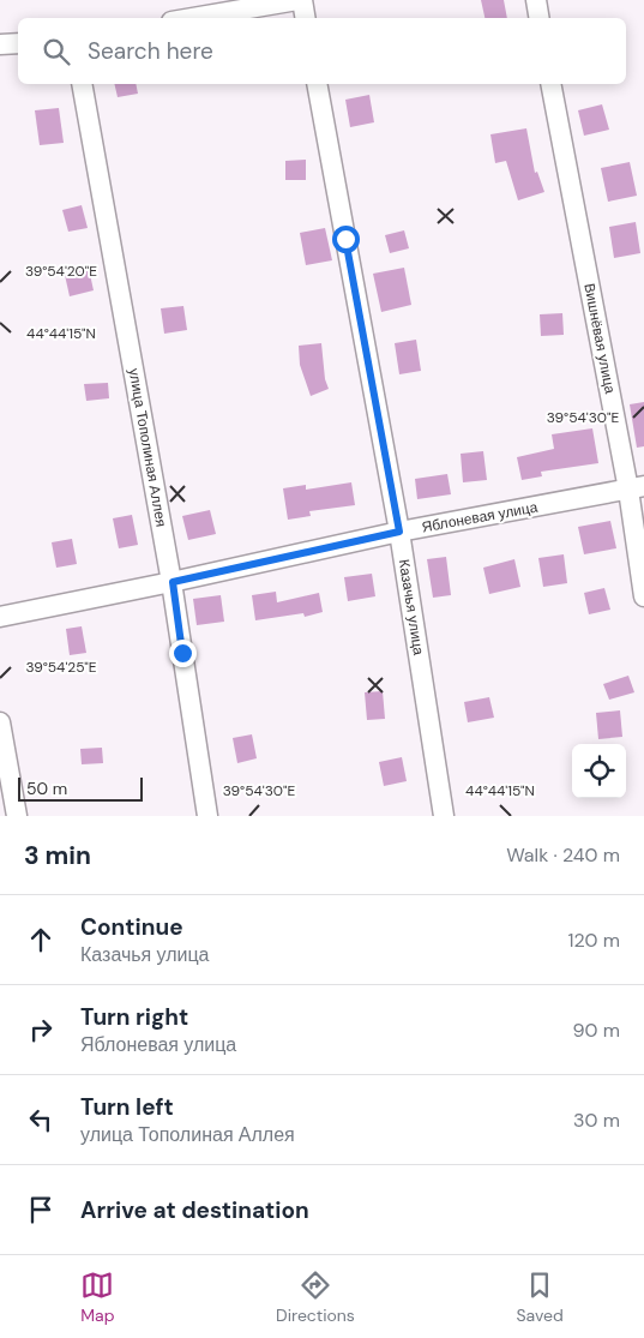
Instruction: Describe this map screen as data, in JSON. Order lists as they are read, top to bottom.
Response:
{
  "streets": {
    "street": [
      "Вишнёвая улица",
      "улица Тополиная Аллея",
      "Яблоневая улица",
      "Казачья улица"
    ]
  },
  "crossings": [
    ["Вишнёвая улица", "Яблоневая улица"],
    ["улица Тополиная Аллея", "Яблоневая улица"],
    ["Яблоневая улица", "Казачья улица"]
  ],
  "scale_bar": "50 m",
  "page": {
    "search": "Search here",
    "scale": "50 m",
    "heading": ["3 min", "Walk · 240 m"],
    "list": [
      ["Continue", "Казачья улица", "120 m"],
      ["Turn right", "Яблоневая улица", "90 m"],
      ["Turn left", "улица Тополиная Аллея", "30 m"],
      "Arrive at destination"
    ],
    "nav": ["Map", "Directions", "Saved"]
  },
  "coordinates": [
    "39°54'20\"E",
    "44°44'15\"N",
    "39°54'30\"E",
    "39°54'25\"E"
  ]
}
